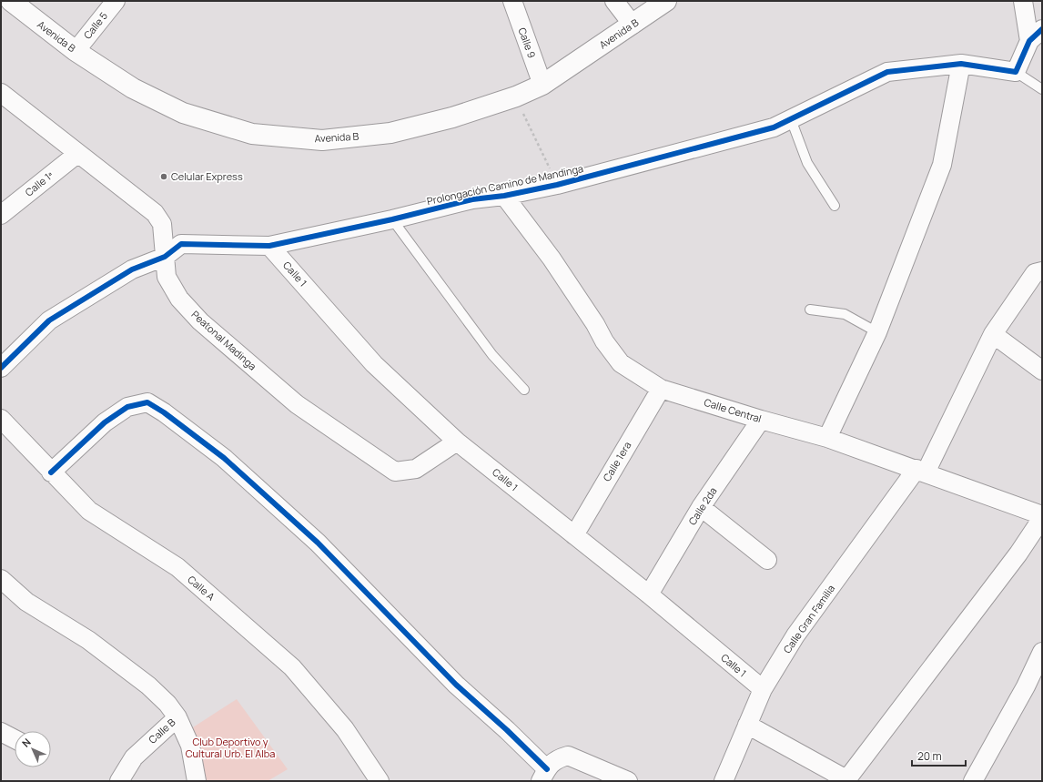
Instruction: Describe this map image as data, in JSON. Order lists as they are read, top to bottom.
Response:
{
  "streets": {
    "main road": ["Avenida B"],
    "street": [
      "Calle 5",
      "Calle 9",
      "Calle 1ª",
      "Prolongación Camino de Mandinga",
      "Calle 1",
      "Peatonal Madinga",
      "Calle Central",
      "Calle 1era",
      "Calle 2da",
      "Calle A",
      "Calle Gran Familia",
      "Calle B"
    ]
  },
  "crossings": [
    ["Calle 5", "Avenida B"],
    ["Avenida B", "Calle 9"],
    ["Calle 1ª", "Peatonal Madinga"],
    ["Prolongación Camino de Mandinga", "Calle 1"],
    ["Prolongación Camino de Mandinga", "Peatonal Madinga"],
    ["Prolongación Camino de Mandinga", "Calle Central"],
    ["Calle 1", "Peatonal Madinga"],
    ["Calle 1", "Calle 1era"],
    ["Calle 1", "Calle 2da"],
    ["Calle 1", "Calle Gran Familia"],
    ["Calle Central", "Calle 1era"],
    ["Calle Central", "Calle 2da"],
    ["Calle Central", "Calle Gran Familia"]
  ],
  "parks": ["Club Deportivo y Cultural Urb. El Alba"],
  "places": ["Celular Express"],
  "scale_bar": "20 m",
  "north": "top left"
}
